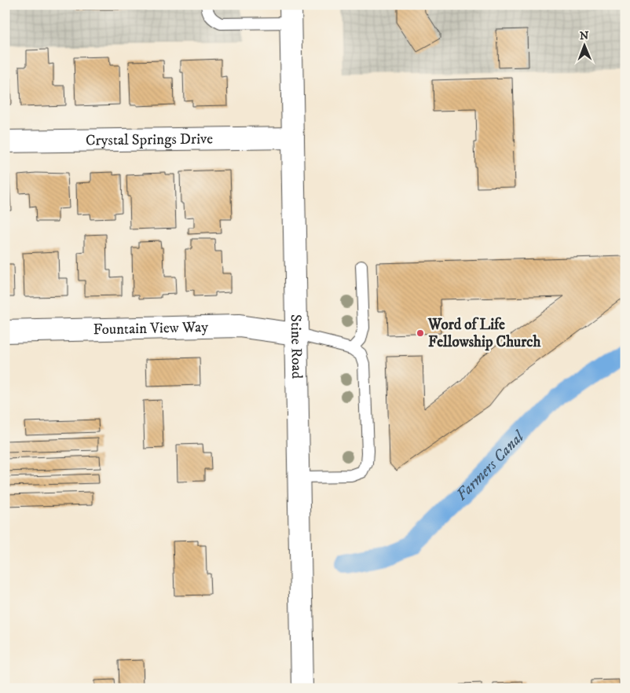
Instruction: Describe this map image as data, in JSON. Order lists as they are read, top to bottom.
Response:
{
  "streets": {
    "main road": ["Crystal Springs Drive", "Fountain View Way", "Stine Road"]
  },
  "crossings": [
    ["Crystal Springs Drive", "Stine Road"],
    ["Fountain View Way", "Stine Road"]
  ],
  "water": ["Farmers Canal"],
  "places": ["Word of Life Fellowship Church"],
  "north": "top"
}
